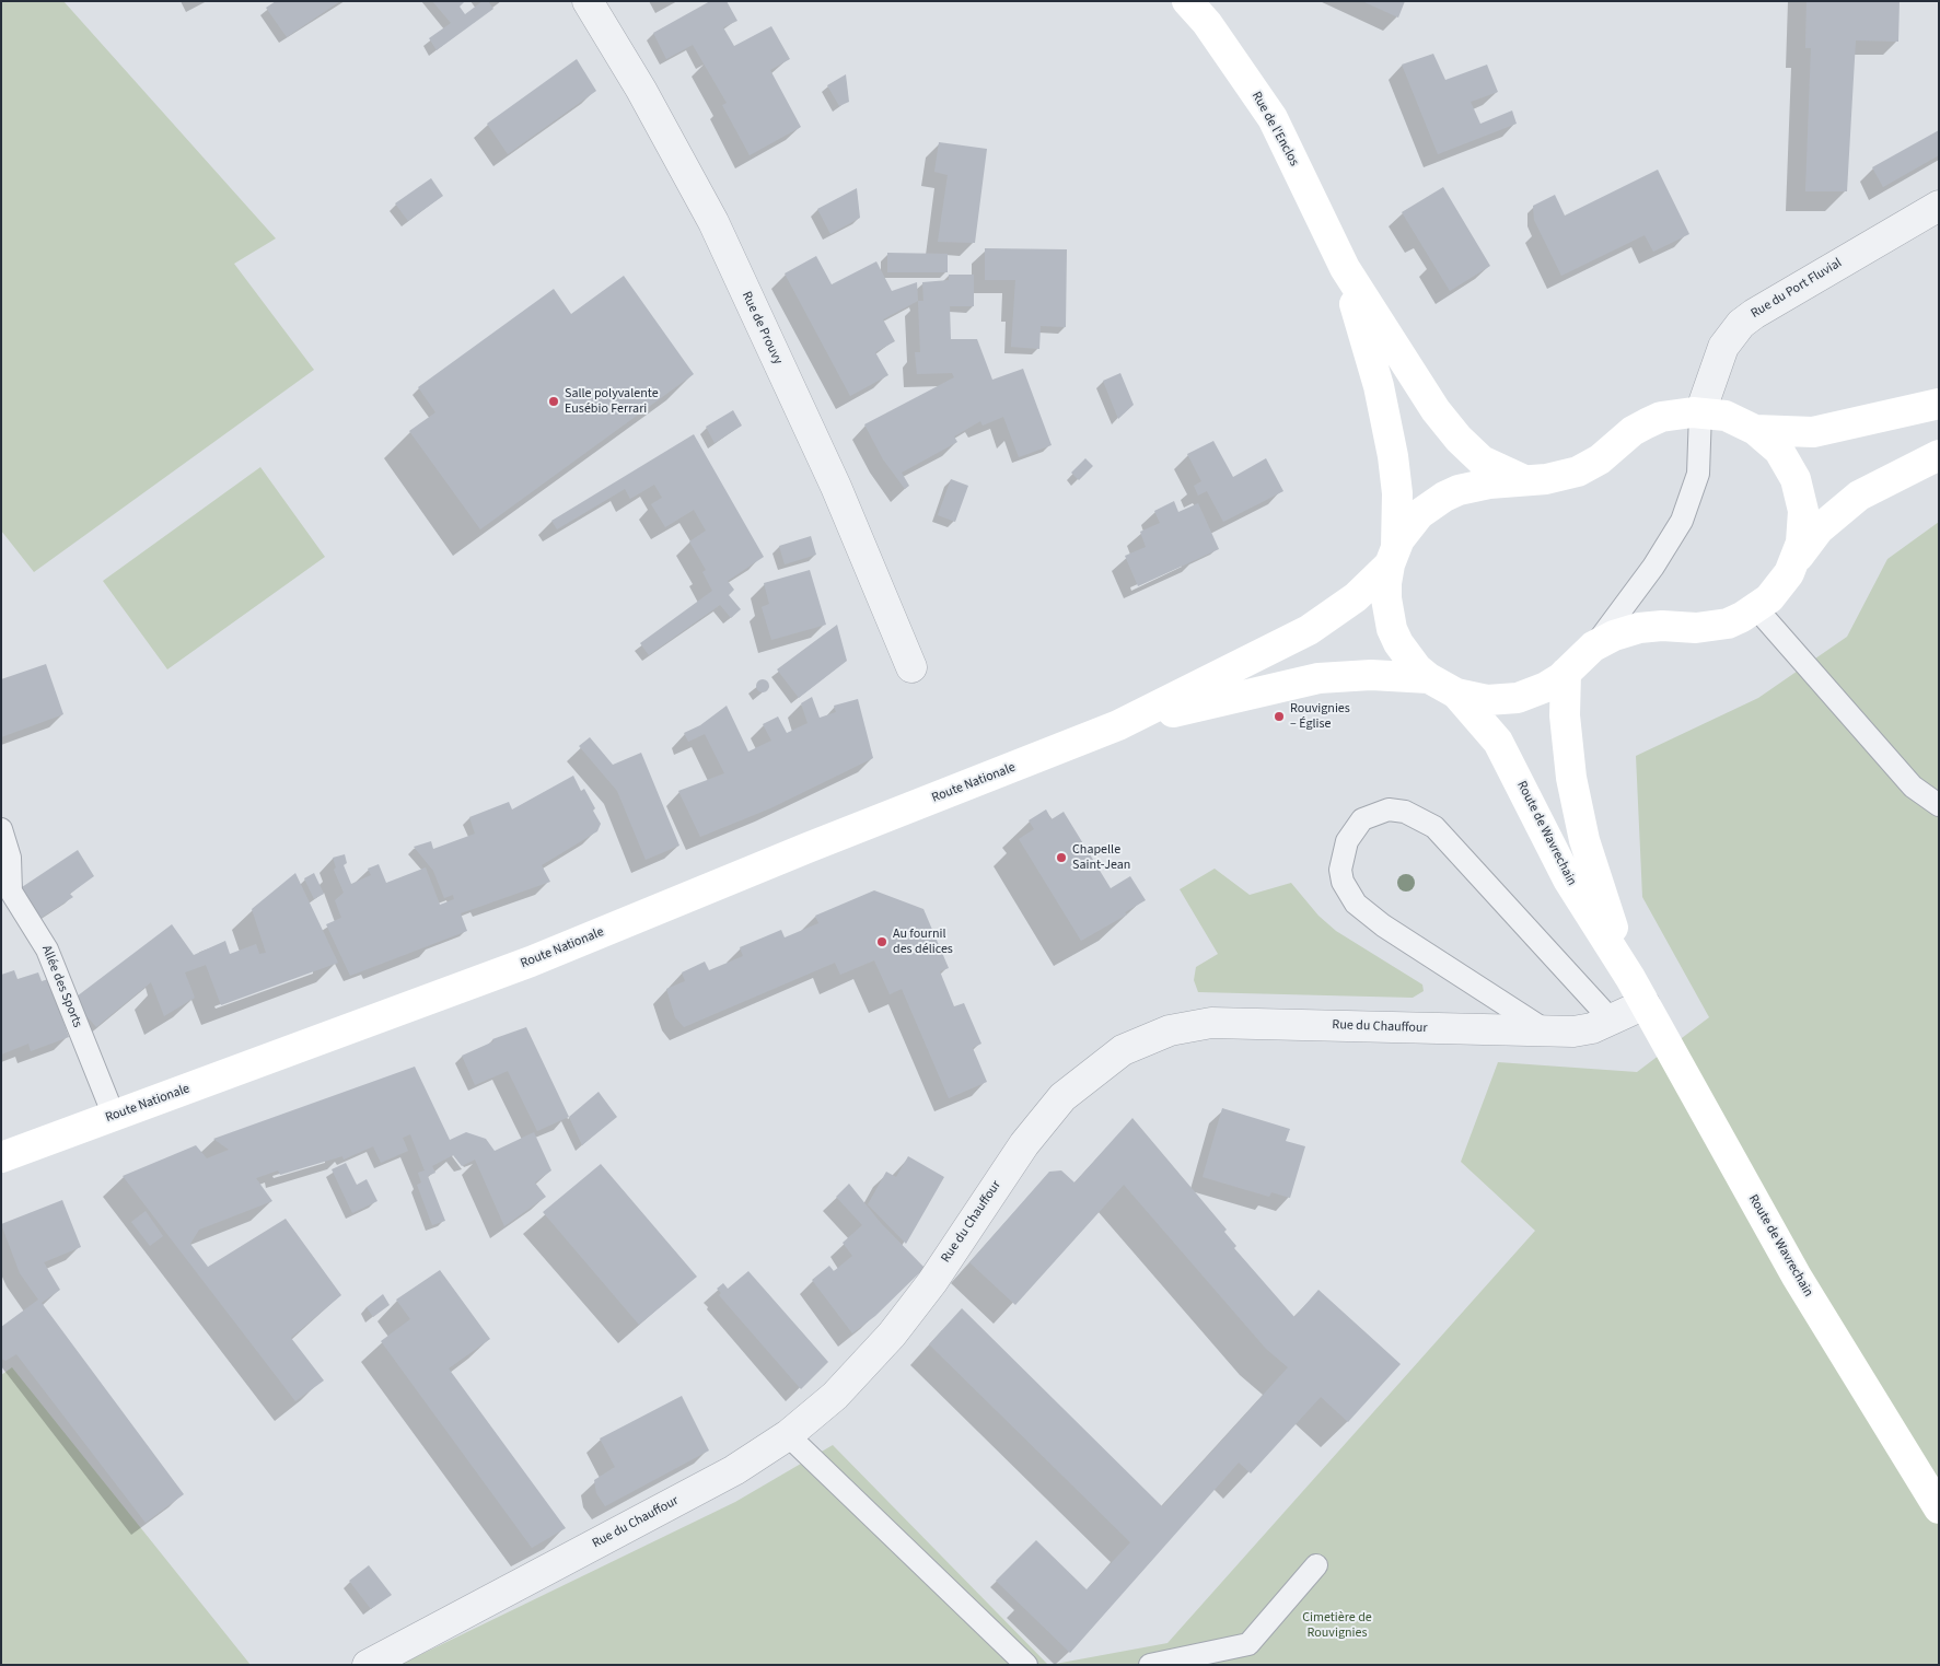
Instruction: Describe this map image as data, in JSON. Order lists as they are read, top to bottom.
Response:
{
  "streets": {
    "main road": ["Rue de l'Enclos", "Route Nationale", "Route de Wavrechain"],
    "street": ["Rue du Port Fluvial", "Rue de Prouvy", "Rue du Chauffour"],
    "lane": ["Allée des Sports"]
  },
  "crossings": [
    ["Rue de l'Enclos", "Route Nationale"],
    ["Rue du Port Fluvial", "Route Nationale"],
    ["Route Nationale", "Allée des Sports"],
    ["Route de Wavrechain", "Rue du Chauffour"]
  ],
  "parks": ["Cimetière de Rouvignies"],
  "places": [
    "Salle polyvalente Eusébio Ferrari",
    "Rouvignies – Église",
    "Chapelle Saint-Jean",
    "Au fournil des délices"
  ]
}
